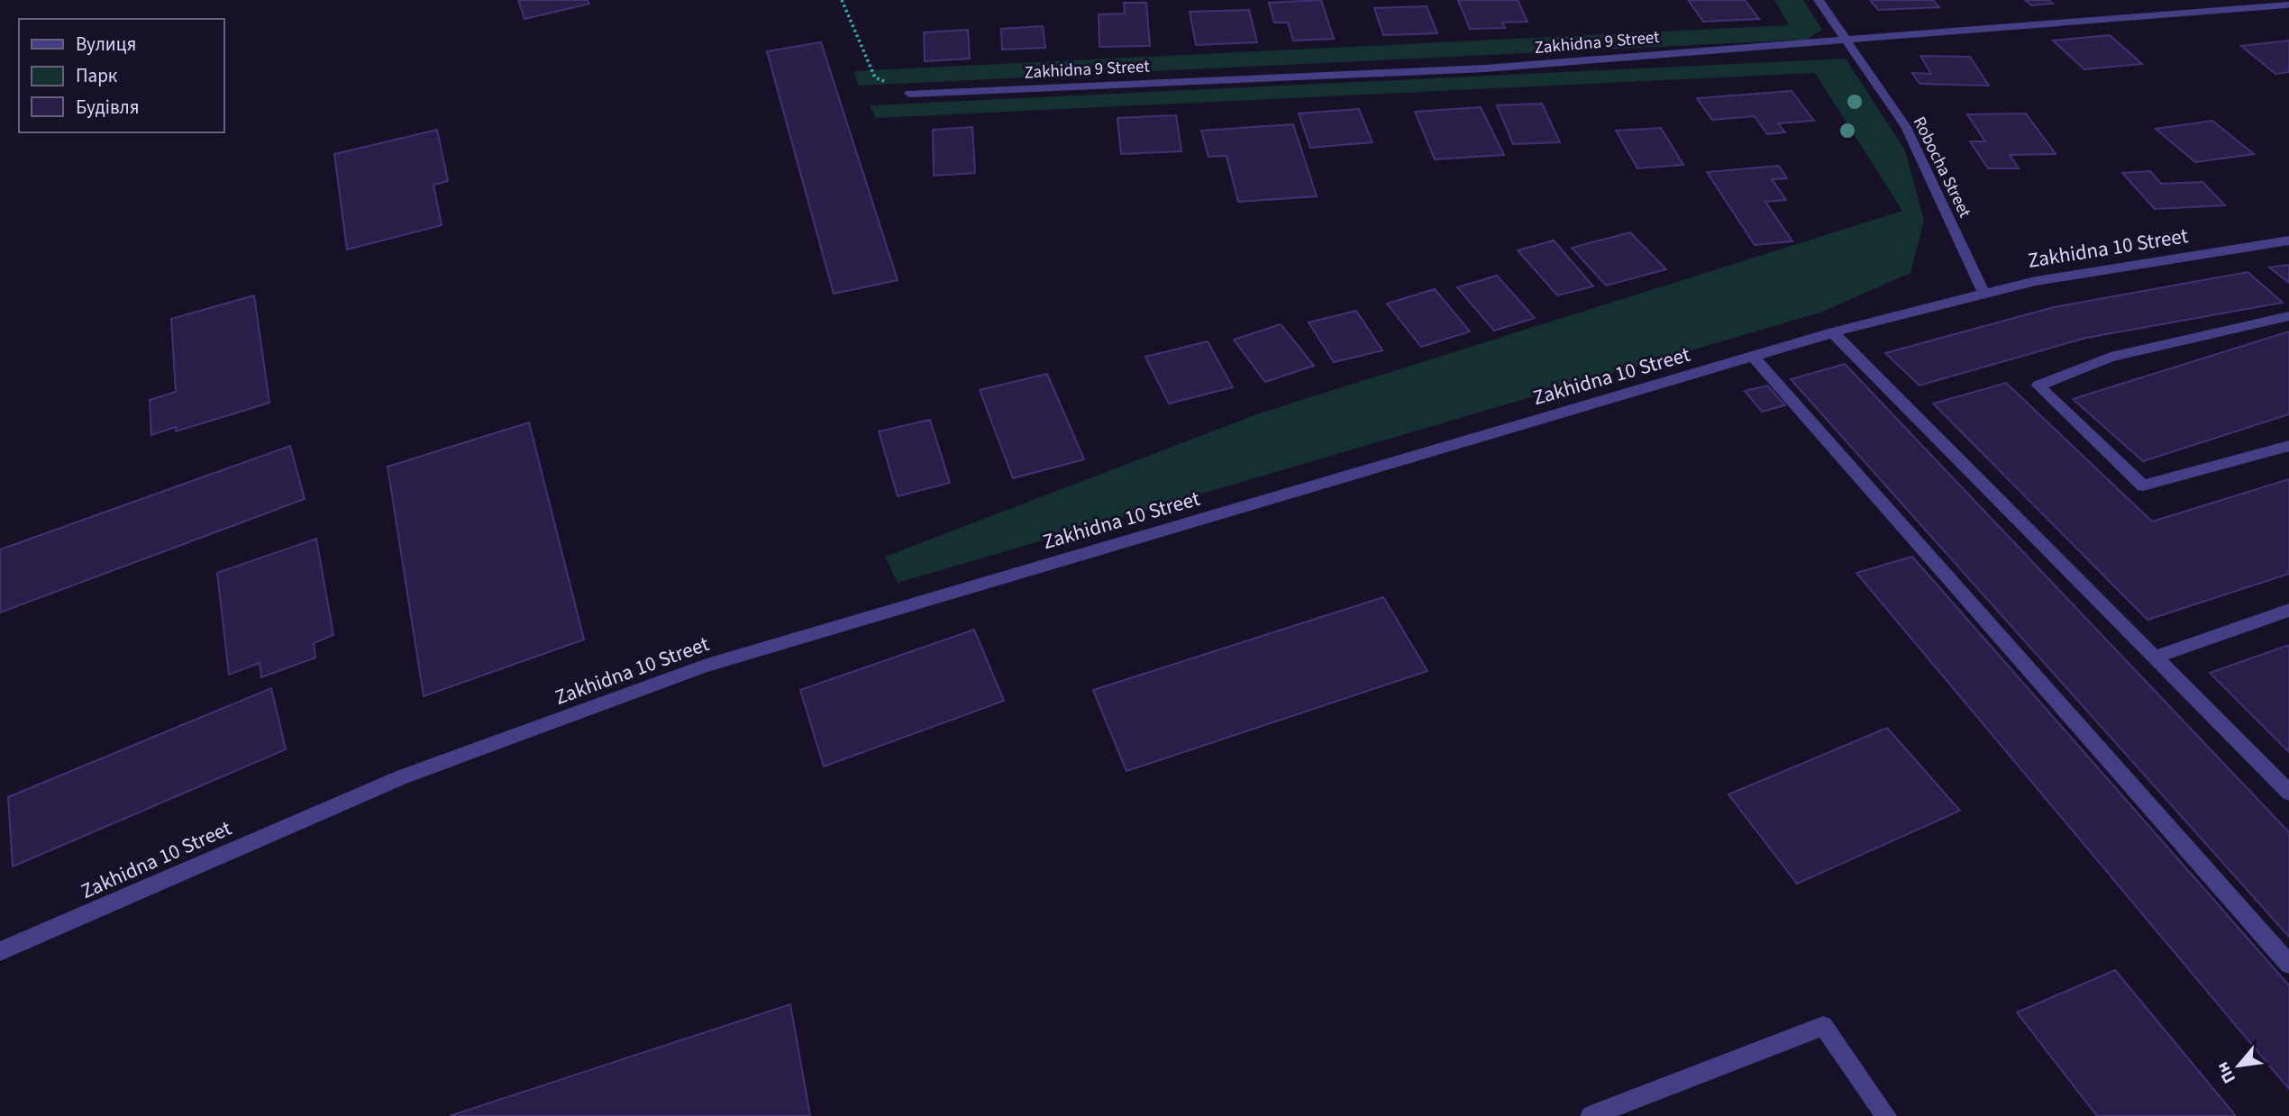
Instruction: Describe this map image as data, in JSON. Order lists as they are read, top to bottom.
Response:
{
  "streets": {
    "street": ["Zakhidna 9 Street", "Robocha Street", "Zakhidna 10 Street"]
  },
  "crossings": [
    ["Zakhidna 9 Street", "Robocha Street"],
    ["Robocha Street", "Zakhidna 10 Street"]
  ],
  "legend": ["Вулиця", "Парк", "Будівля"],
  "north": "bottom left"
}
